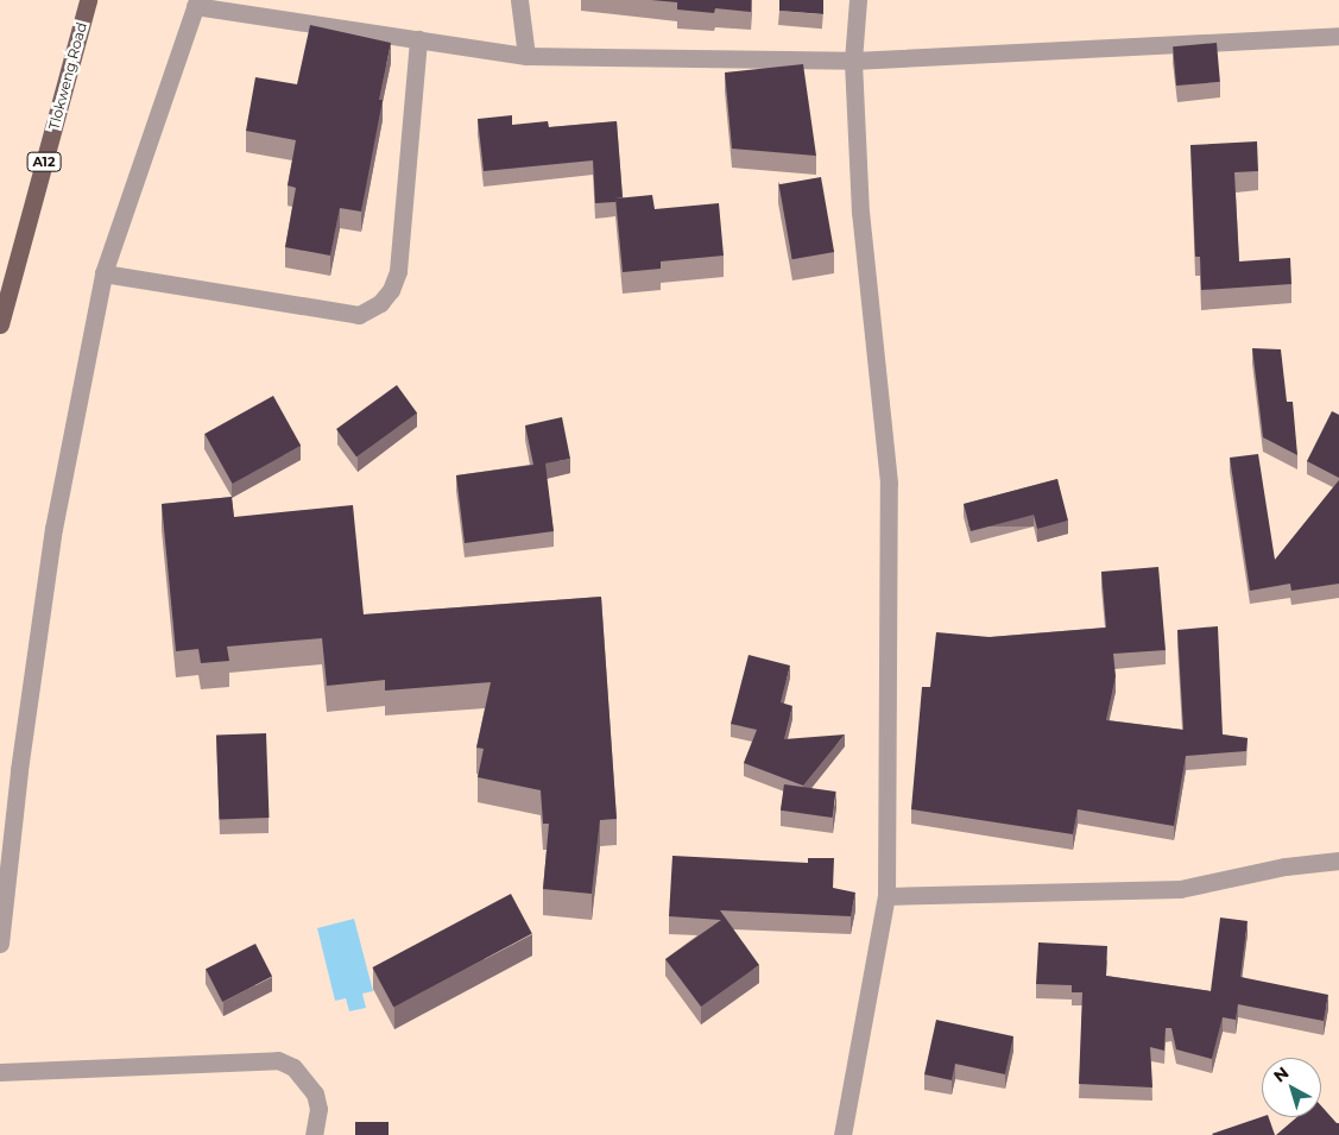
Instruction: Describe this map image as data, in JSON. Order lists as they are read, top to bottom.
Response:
{
  "streets": {
    "main road": ["Tlokweng Road", "A12"]
  },
  "north": "top left"
}
